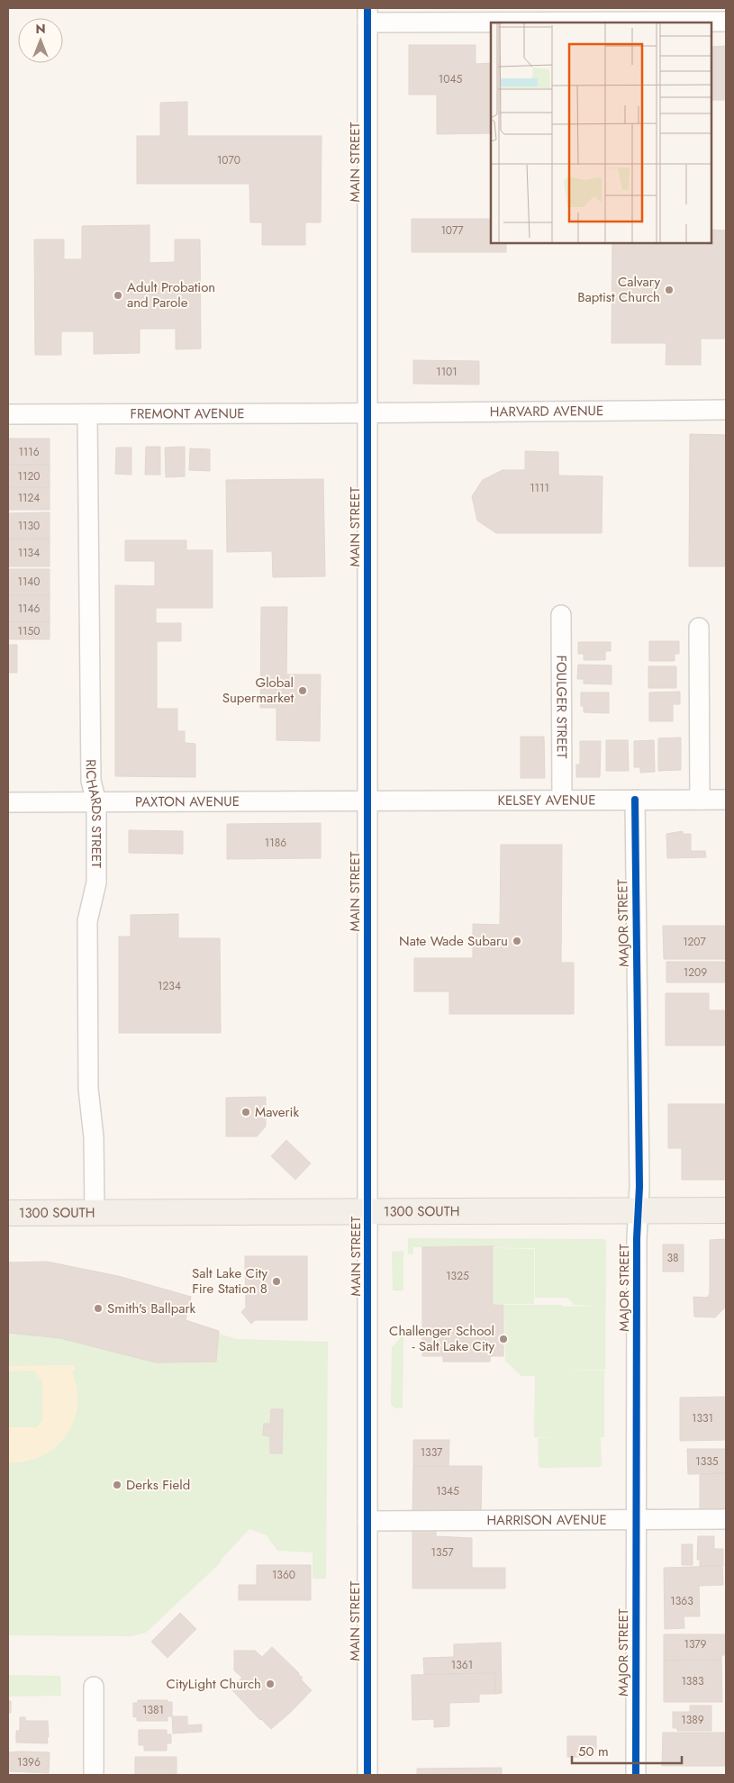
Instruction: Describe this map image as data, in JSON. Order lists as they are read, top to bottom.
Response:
{
  "streets": {
    "main road": ["1300 SOUTH"],
    "street": [
      "MAIN STREET",
      "HARVARD AVENUE",
      "FREMONT AVENUE",
      "FOULGER STREET",
      "KELSEY AVENUE",
      "PAXTON AVENUE",
      "RICHARDS STREET",
      "MAJOR STREET",
      "HARRISON AVENUE"
    ]
  },
  "crossings": [
    ["MAIN STREET", "HARVARD AVENUE"],
    ["MAIN STREET", "FREMONT AVENUE"],
    ["MAIN STREET", "KELSEY AVENUE"],
    ["MAIN STREET", "PAXTON AVENUE"],
    ["MAIN STREET", "1300 SOUTH"],
    ["MAIN STREET", "HARRISON AVENUE"],
    ["HARVARD AVENUE", "FREMONT AVENUE"],
    ["FREMONT AVENUE", "RICHARDS STREET"],
    ["FOULGER STREET", "KELSEY AVENUE"],
    ["KELSEY AVENUE", "PAXTON AVENUE"],
    ["KELSEY AVENUE", "MAJOR STREET"],
    ["PAXTON AVENUE", "RICHARDS STREET"],
    ["RICHARDS STREET", "1300 SOUTH"],
    ["MAJOR STREET", "1300 SOUTH"],
    ["MAJOR STREET", "HARRISON AVENUE"]
  ],
  "places": [
    "Calvary Baptist Church",
    "Adult Probation and Parole",
    "Global Supermarket",
    "Nate Wade Subaru",
    "Maverik",
    "Salt Lake City Fire Station 8",
    "Smith's Ballpark",
    "Challenger School - Salt Lake City",
    "Derks Field",
    "CityLight Church"
  ],
  "house_numbers": [
    "1045",
    "1070",
    "1077",
    "1101",
    "1116",
    "1120",
    "1111",
    "1124",
    "1130",
    "1134",
    "1140",
    "1146",
    "1150",
    "1186",
    "1207",
    "1209",
    "1234",
    "38",
    "1325",
    "1331",
    "1337",
    "1335",
    "1345",
    "1357",
    "1360",
    "1363",
    "1379",
    "1361",
    "1383",
    "1381",
    "1389",
    "1396"
  ],
  "scale_bar": "50 m",
  "north": "top"
}
